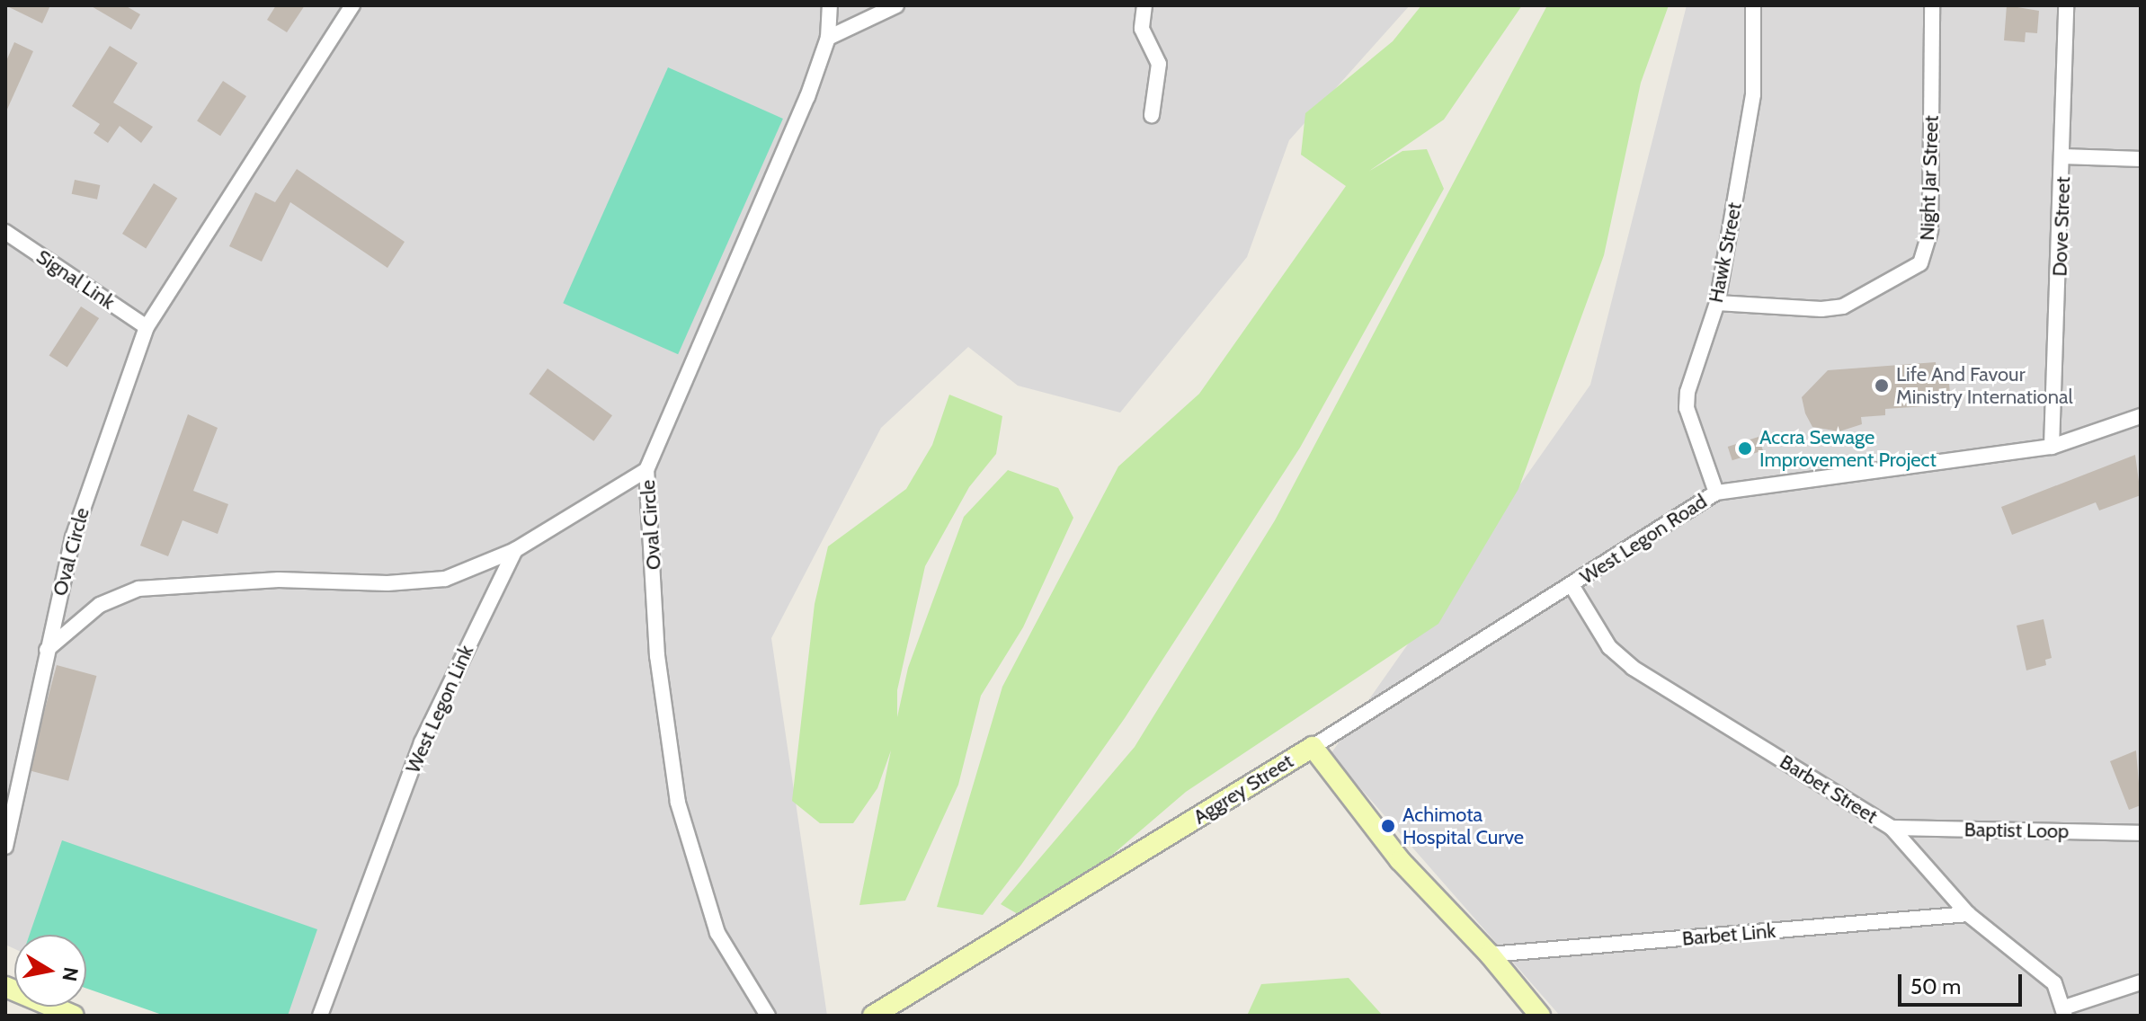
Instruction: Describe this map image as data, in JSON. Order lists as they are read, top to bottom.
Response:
{
  "streets": {
    "main road": ["Aggrey Street"],
    "street": [
      "Night Jar Street",
      "Dove Street",
      "Hawk Street",
      "Signal Link",
      "Oval Circle",
      "West Legon Road",
      "West Legon Link",
      "Barbet Street",
      "Baptist Loop",
      "Barbet Link"
    ]
  },
  "crossings": [
    ["Night Jar Street", "Hawk Street"],
    ["Dove Street", "West Legon Road"],
    ["Hawk Street", "West Legon Road"],
    ["Signal Link", "Oval Circle"],
    ["Oval Circle", "West Legon Link"],
    ["West Legon Road", "Aggrey Street"],
    ["West Legon Road", "Barbet Street"],
    ["Aggrey Street", "Barbet Link"],
    ["Barbet Street", "Baptist Loop"],
    ["Barbet Street", "Barbet Link"]
  ],
  "places": ["Life And Favour Ministry International", "Accra Sewage Improvement Project", "Achimota Hospital Curve"],
  "scale_bar": "50 m",
  "north": "right"
}
